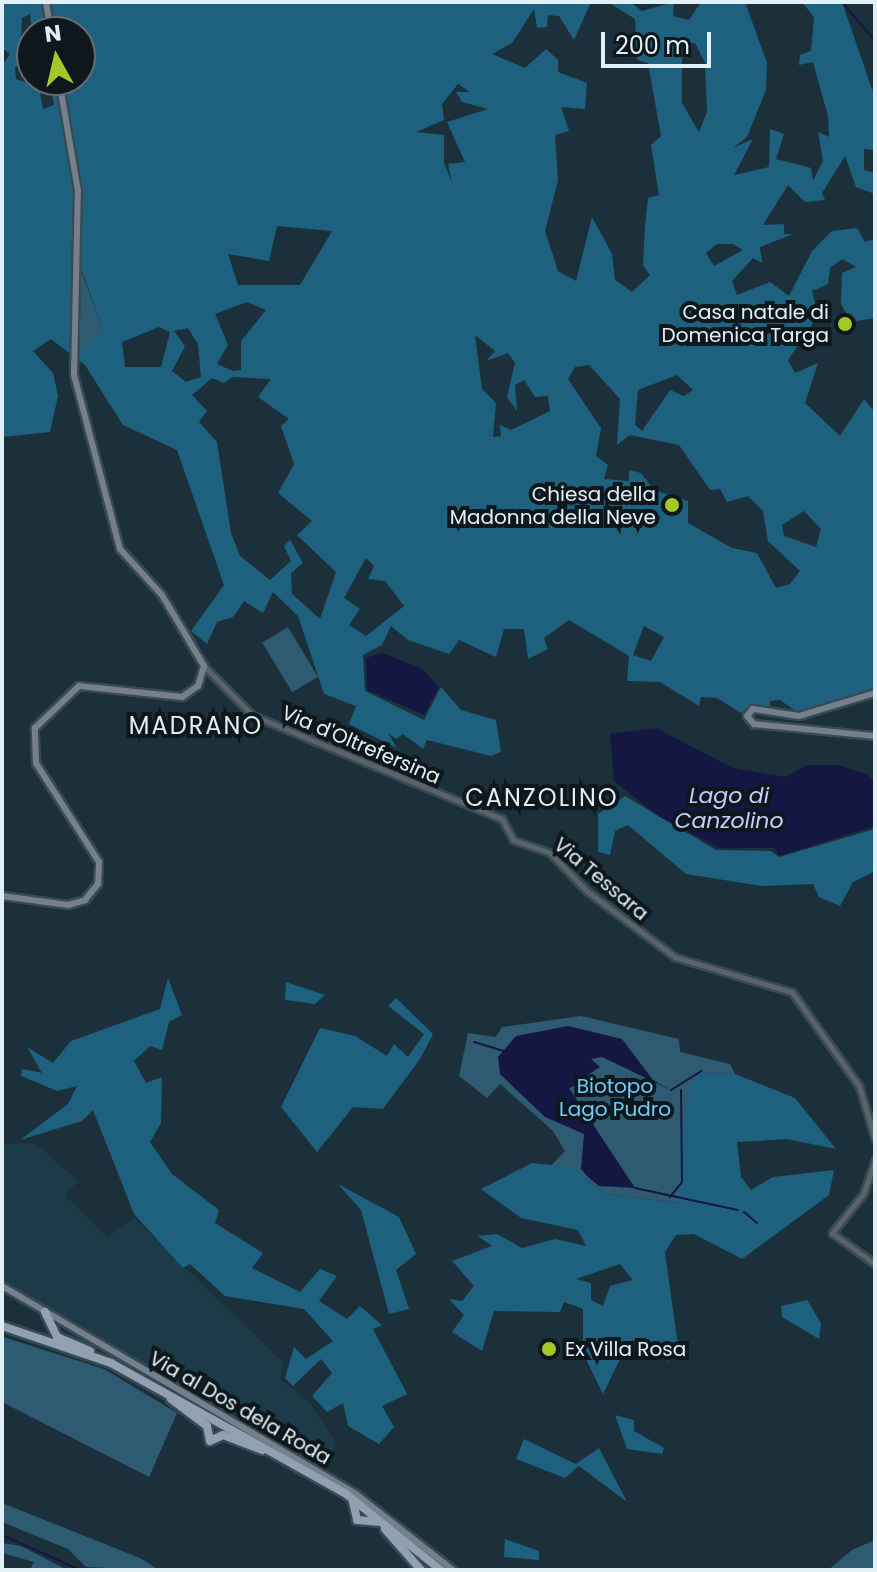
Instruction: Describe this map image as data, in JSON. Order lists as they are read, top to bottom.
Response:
{
  "streets": {
    "main road": ["Via al Dos dela Roda"],
    "street": ["Via d'Oltrefersina", "Via Tessara"]
  },
  "crossings": [
    ["Via d'Oltrefersina", "Via Tessara"]
  ],
  "districts": ["MADRANO", "CANZOLINO"],
  "water": ["Lago di Canzolino"],
  "parks": ["Biotopo Lago Pudro"],
  "places": ["Casa natale di Domenica Targa", "Chiesa della Madonna della Neve", "Ex Villa Rosa"],
  "scale_bar": "200 m",
  "north": "top"
}
